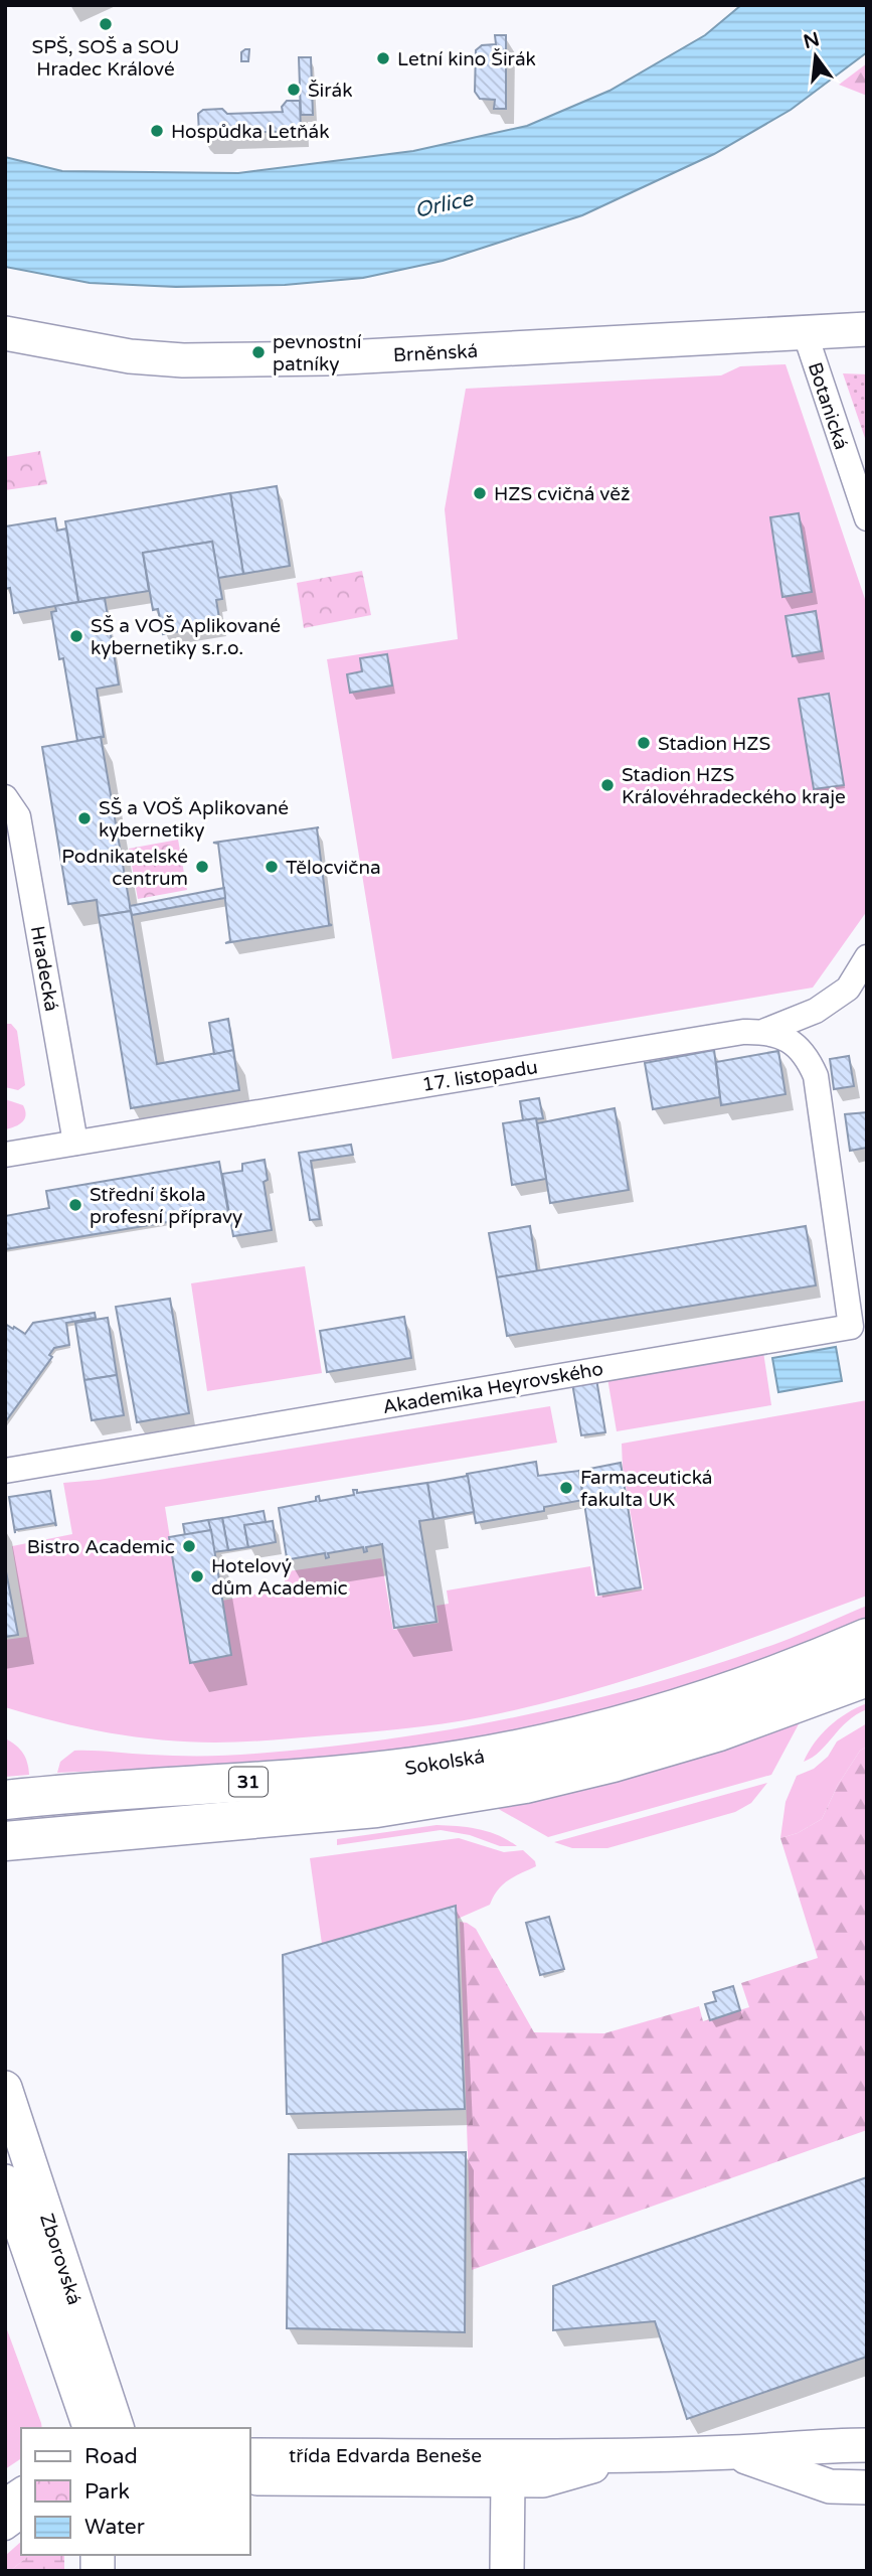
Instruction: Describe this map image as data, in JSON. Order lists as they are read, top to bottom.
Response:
{
  "streets": {
    "main road": ["Sokolská", "31"],
    "street": [
      "Brněnská",
      "Botanická",
      "Hradecká",
      "17. listopadu",
      "Akademika Heyrovského",
      "Zborovská",
      "třída Edvarda Beneše"
    ]
  },
  "crossings": [
    ["Brněnská", "Botanická"],
    ["Hradecká", "17. listopadu"],
    ["17. listopadu", "Akademika Heyrovského"]
  ],
  "water": ["Orlice"],
  "places": [
    "SPŠ, SOŠ a SOU Hradec Králové",
    "Letní kino Širák",
    "Širák",
    "Hospůdka Letňák",
    "pevnostní patníky",
    "HZS cvičná věž",
    "SŠ a VOŠ Aplikované kybernetiky s.r.o.",
    "Stadion HZS",
    "Stadion HZS Královéhradeckého kraje",
    "SŠ a VOŠ Aplikované kybernetiky",
    "Podnikatelské centrum",
    "Tělocvična",
    "Střední škola profesní přípravy",
    "Farmaceutická fakulta UK",
    "Bistro Academic",
    "Hotelový dům Academic"
  ],
  "legend": ["Road", "Park", "Water"],
  "north": "top"
}
